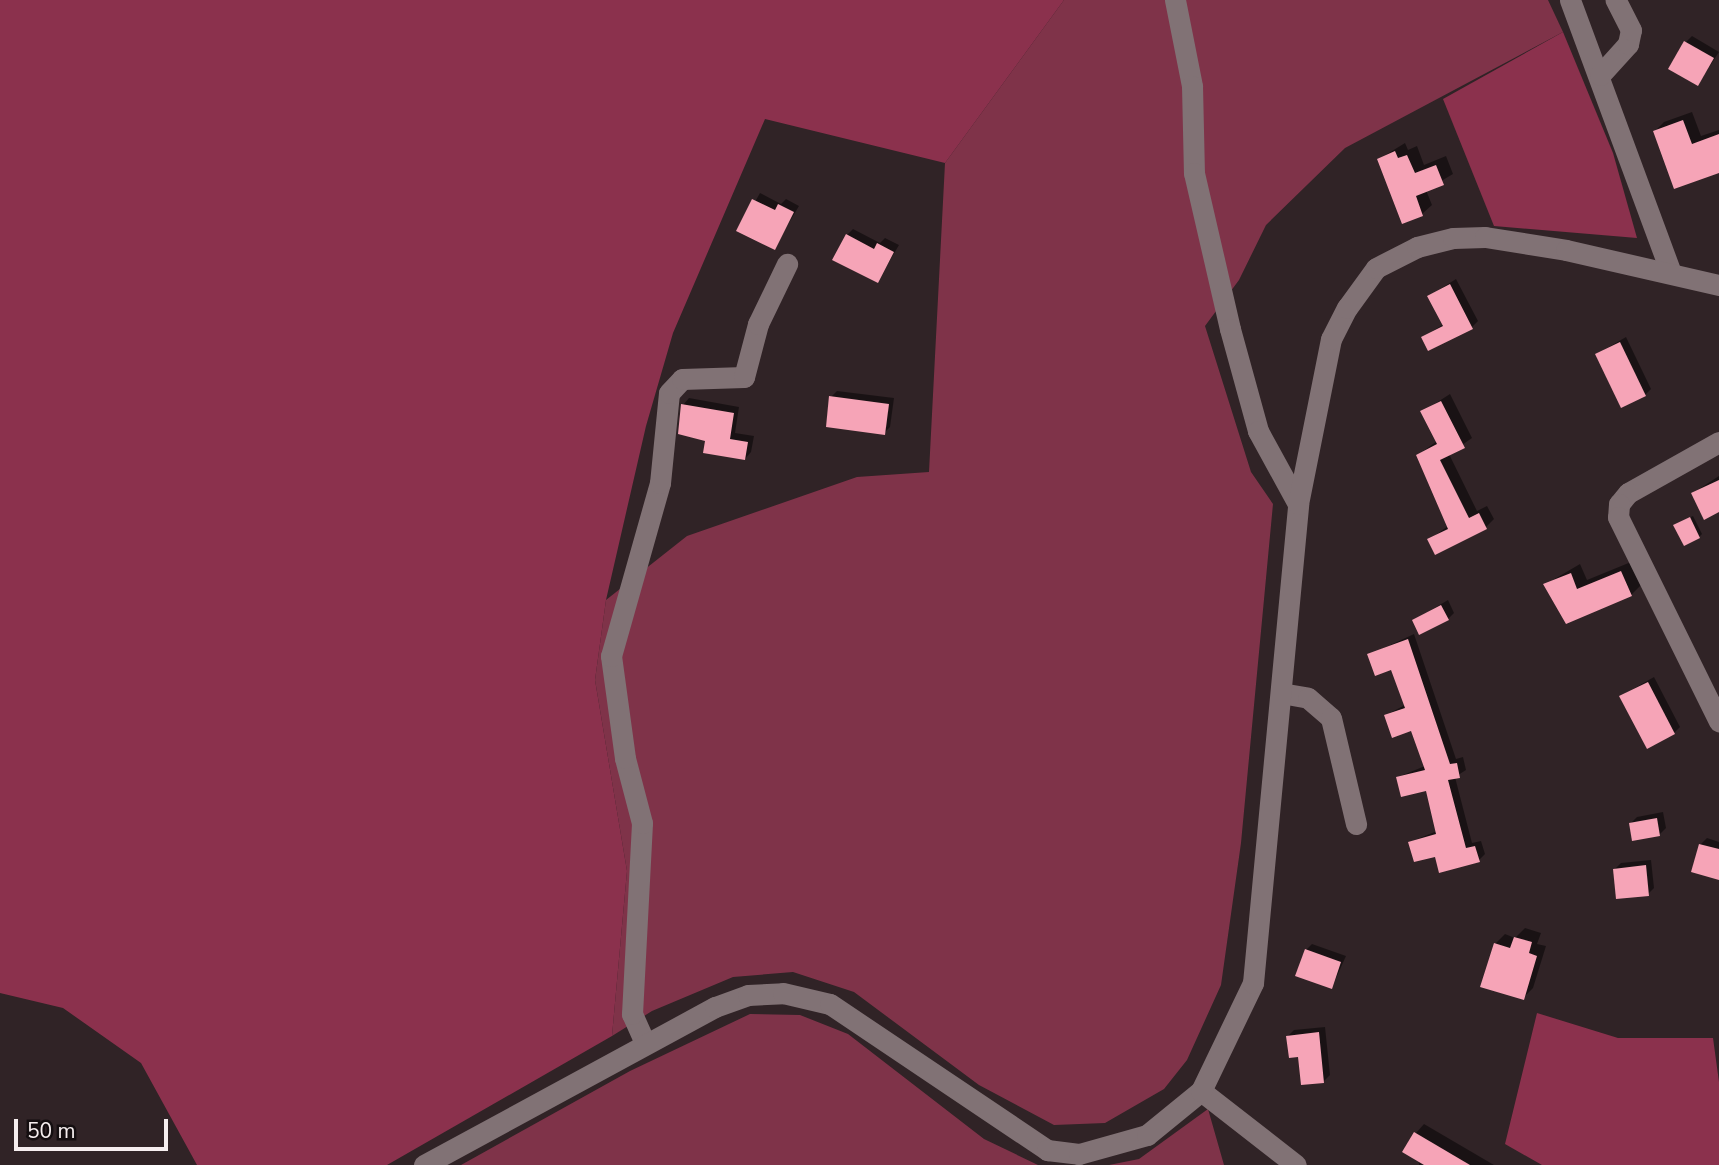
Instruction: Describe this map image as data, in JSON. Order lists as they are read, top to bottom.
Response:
{
  "scale_bar": "50 m"
}
